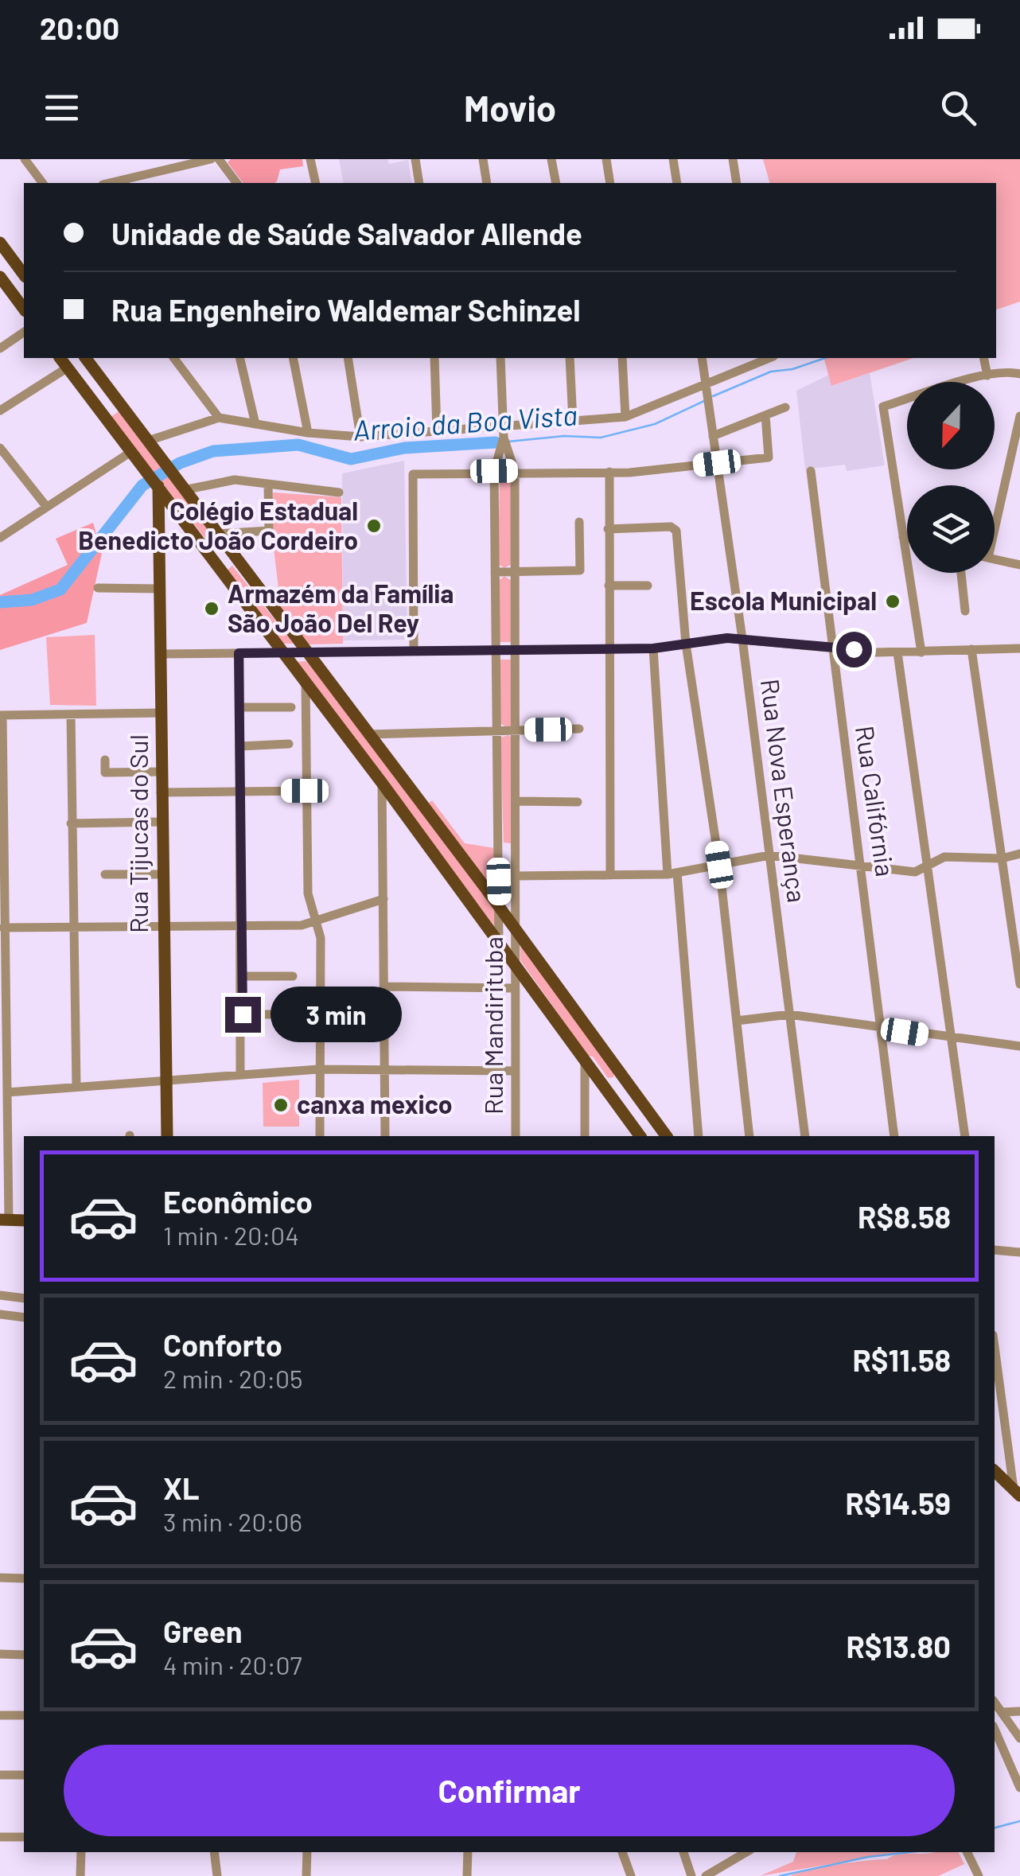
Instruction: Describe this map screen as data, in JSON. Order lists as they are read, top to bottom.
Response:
{
  "streets": {
    "main road": ["Rua Tijucas do Sul"],
    "street": ["Rua Nova Esperança", "Rua Califórnia", "Rua Mandirituba"]
  },
  "water": ["Arroio da Boa Vista"],
  "places": [
    "Colégio Estadual Benedicto João Cordeiro",
    "Escola Municipal",
    "Armazém da Família São João Del Rey",
    "canxa mexico"
  ],
  "north": "bottom",
  "page": {
    "status": "20:00",
    "header": "Movio",
    "banner": ["Unidade de Saúde Salvador Allende", "Rua Engenheiro Waldemar Schinzel"],
    "bubble": "3 min",
    "list": [
      {
        "name": "Econômico",
        "note": "1 min · 20:04",
        "value": "R$8.58"
      },
      {
        "name": "Conforto",
        "note": "2 min · 20:05",
        "value": "R$11.58"
      },
      {
        "name": "XL",
        "note": "3 min · 20:06",
        "value": "R$14.59"
      },
      {
        "name": "Green",
        "note": "4 min · 20:07",
        "value": "R$13.80"
      }
    ],
    "buttons": "Confirmar"
  }
}
